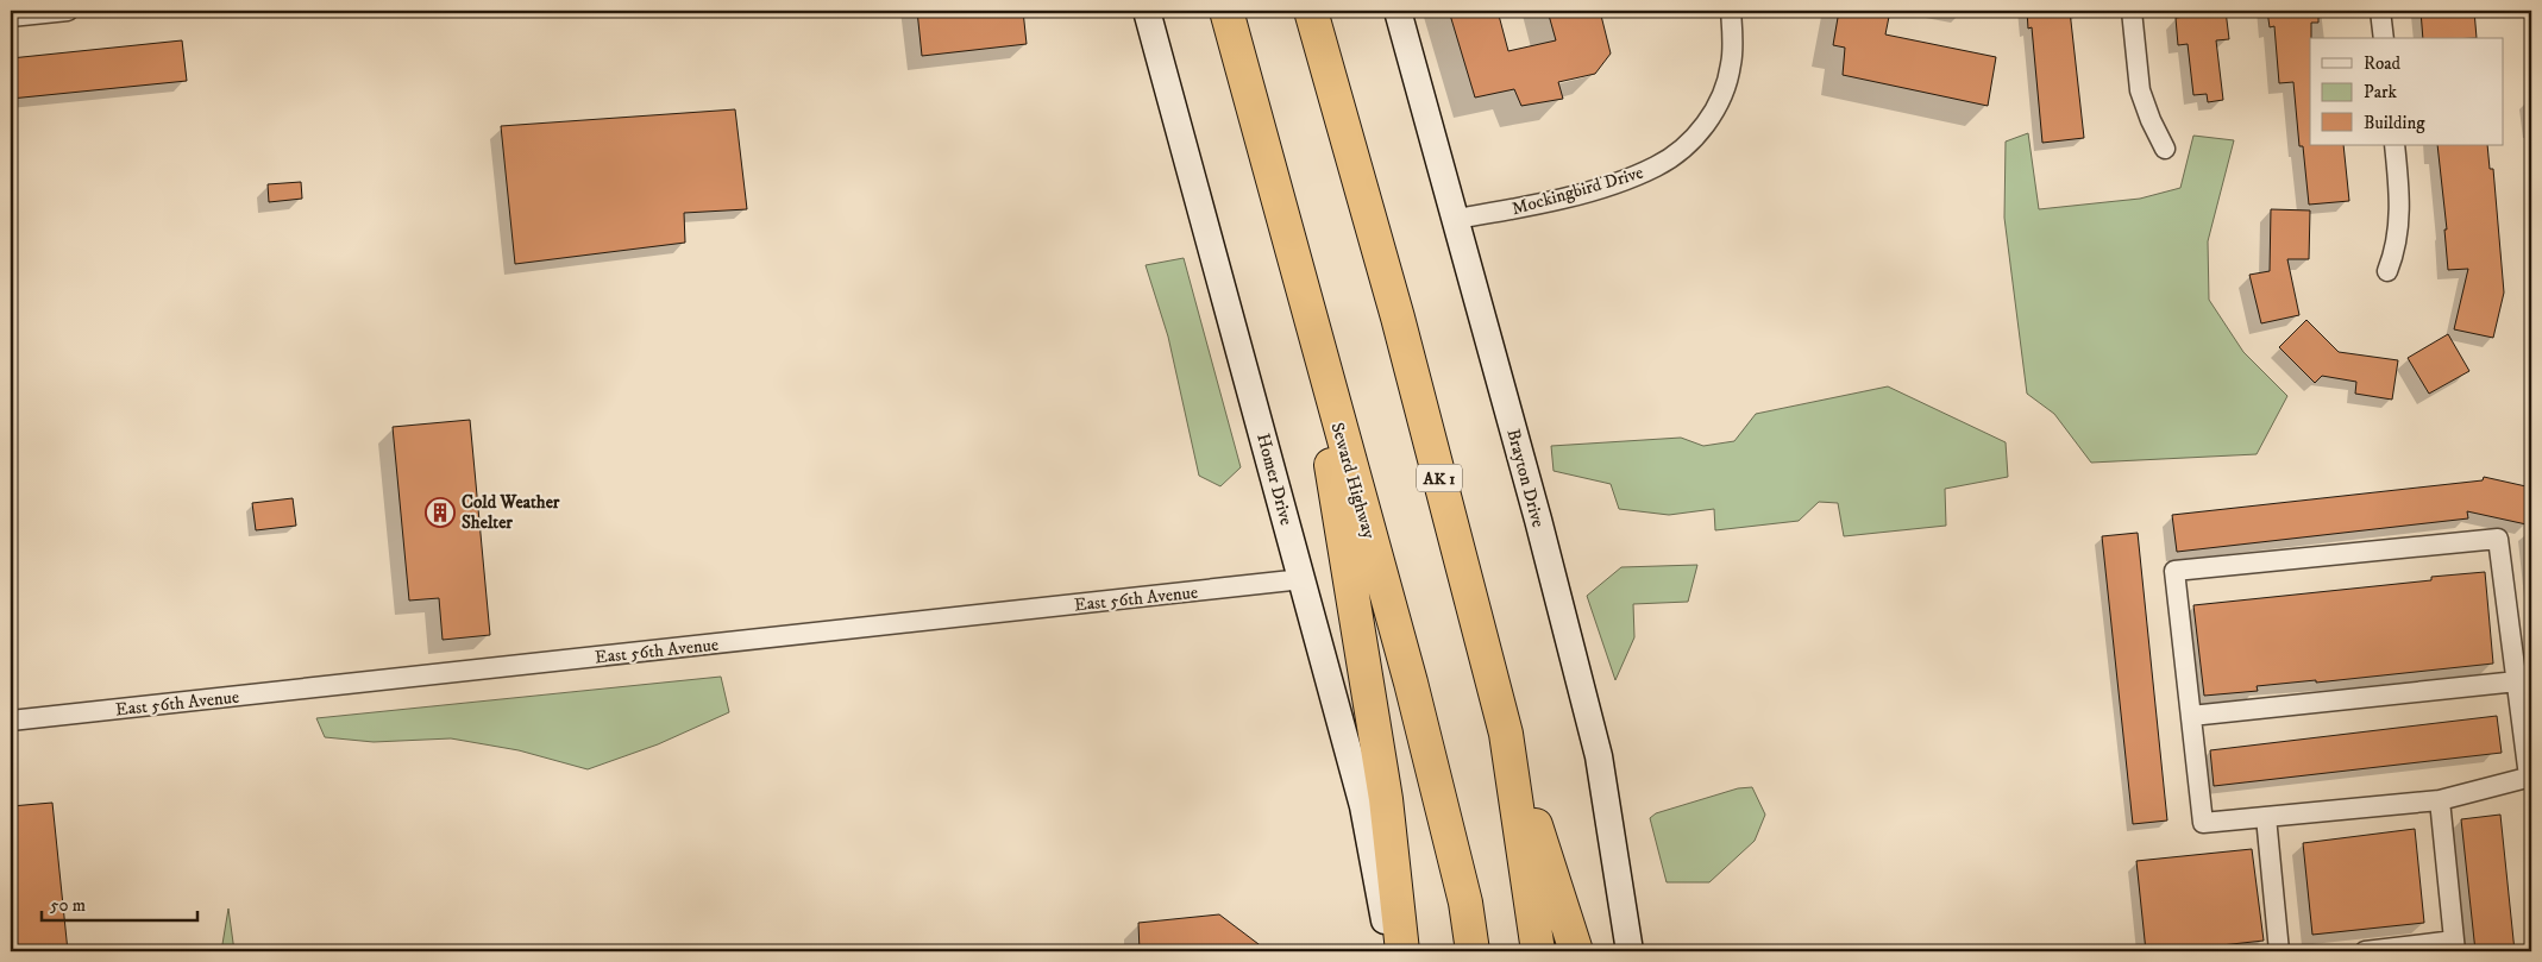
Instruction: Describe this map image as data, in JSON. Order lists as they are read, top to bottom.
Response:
{
  "streets": {
    "highway": ["AK 1", "Seward Highway"],
    "main road": ["Brayton Drive", "Homer Drive"],
    "street": ["Mockingbird Drive", "East 56th Avenue"]
  },
  "crossings": [
    ["Mockingbird Drive", "Brayton Drive"],
    ["Homer Drive", "East 56th Avenue"]
  ],
  "places": {
    "building": ["Cold Weather Shelter"]
  },
  "legend": ["Road", "Park", "Building"],
  "scale_bar": "50 m"
}
